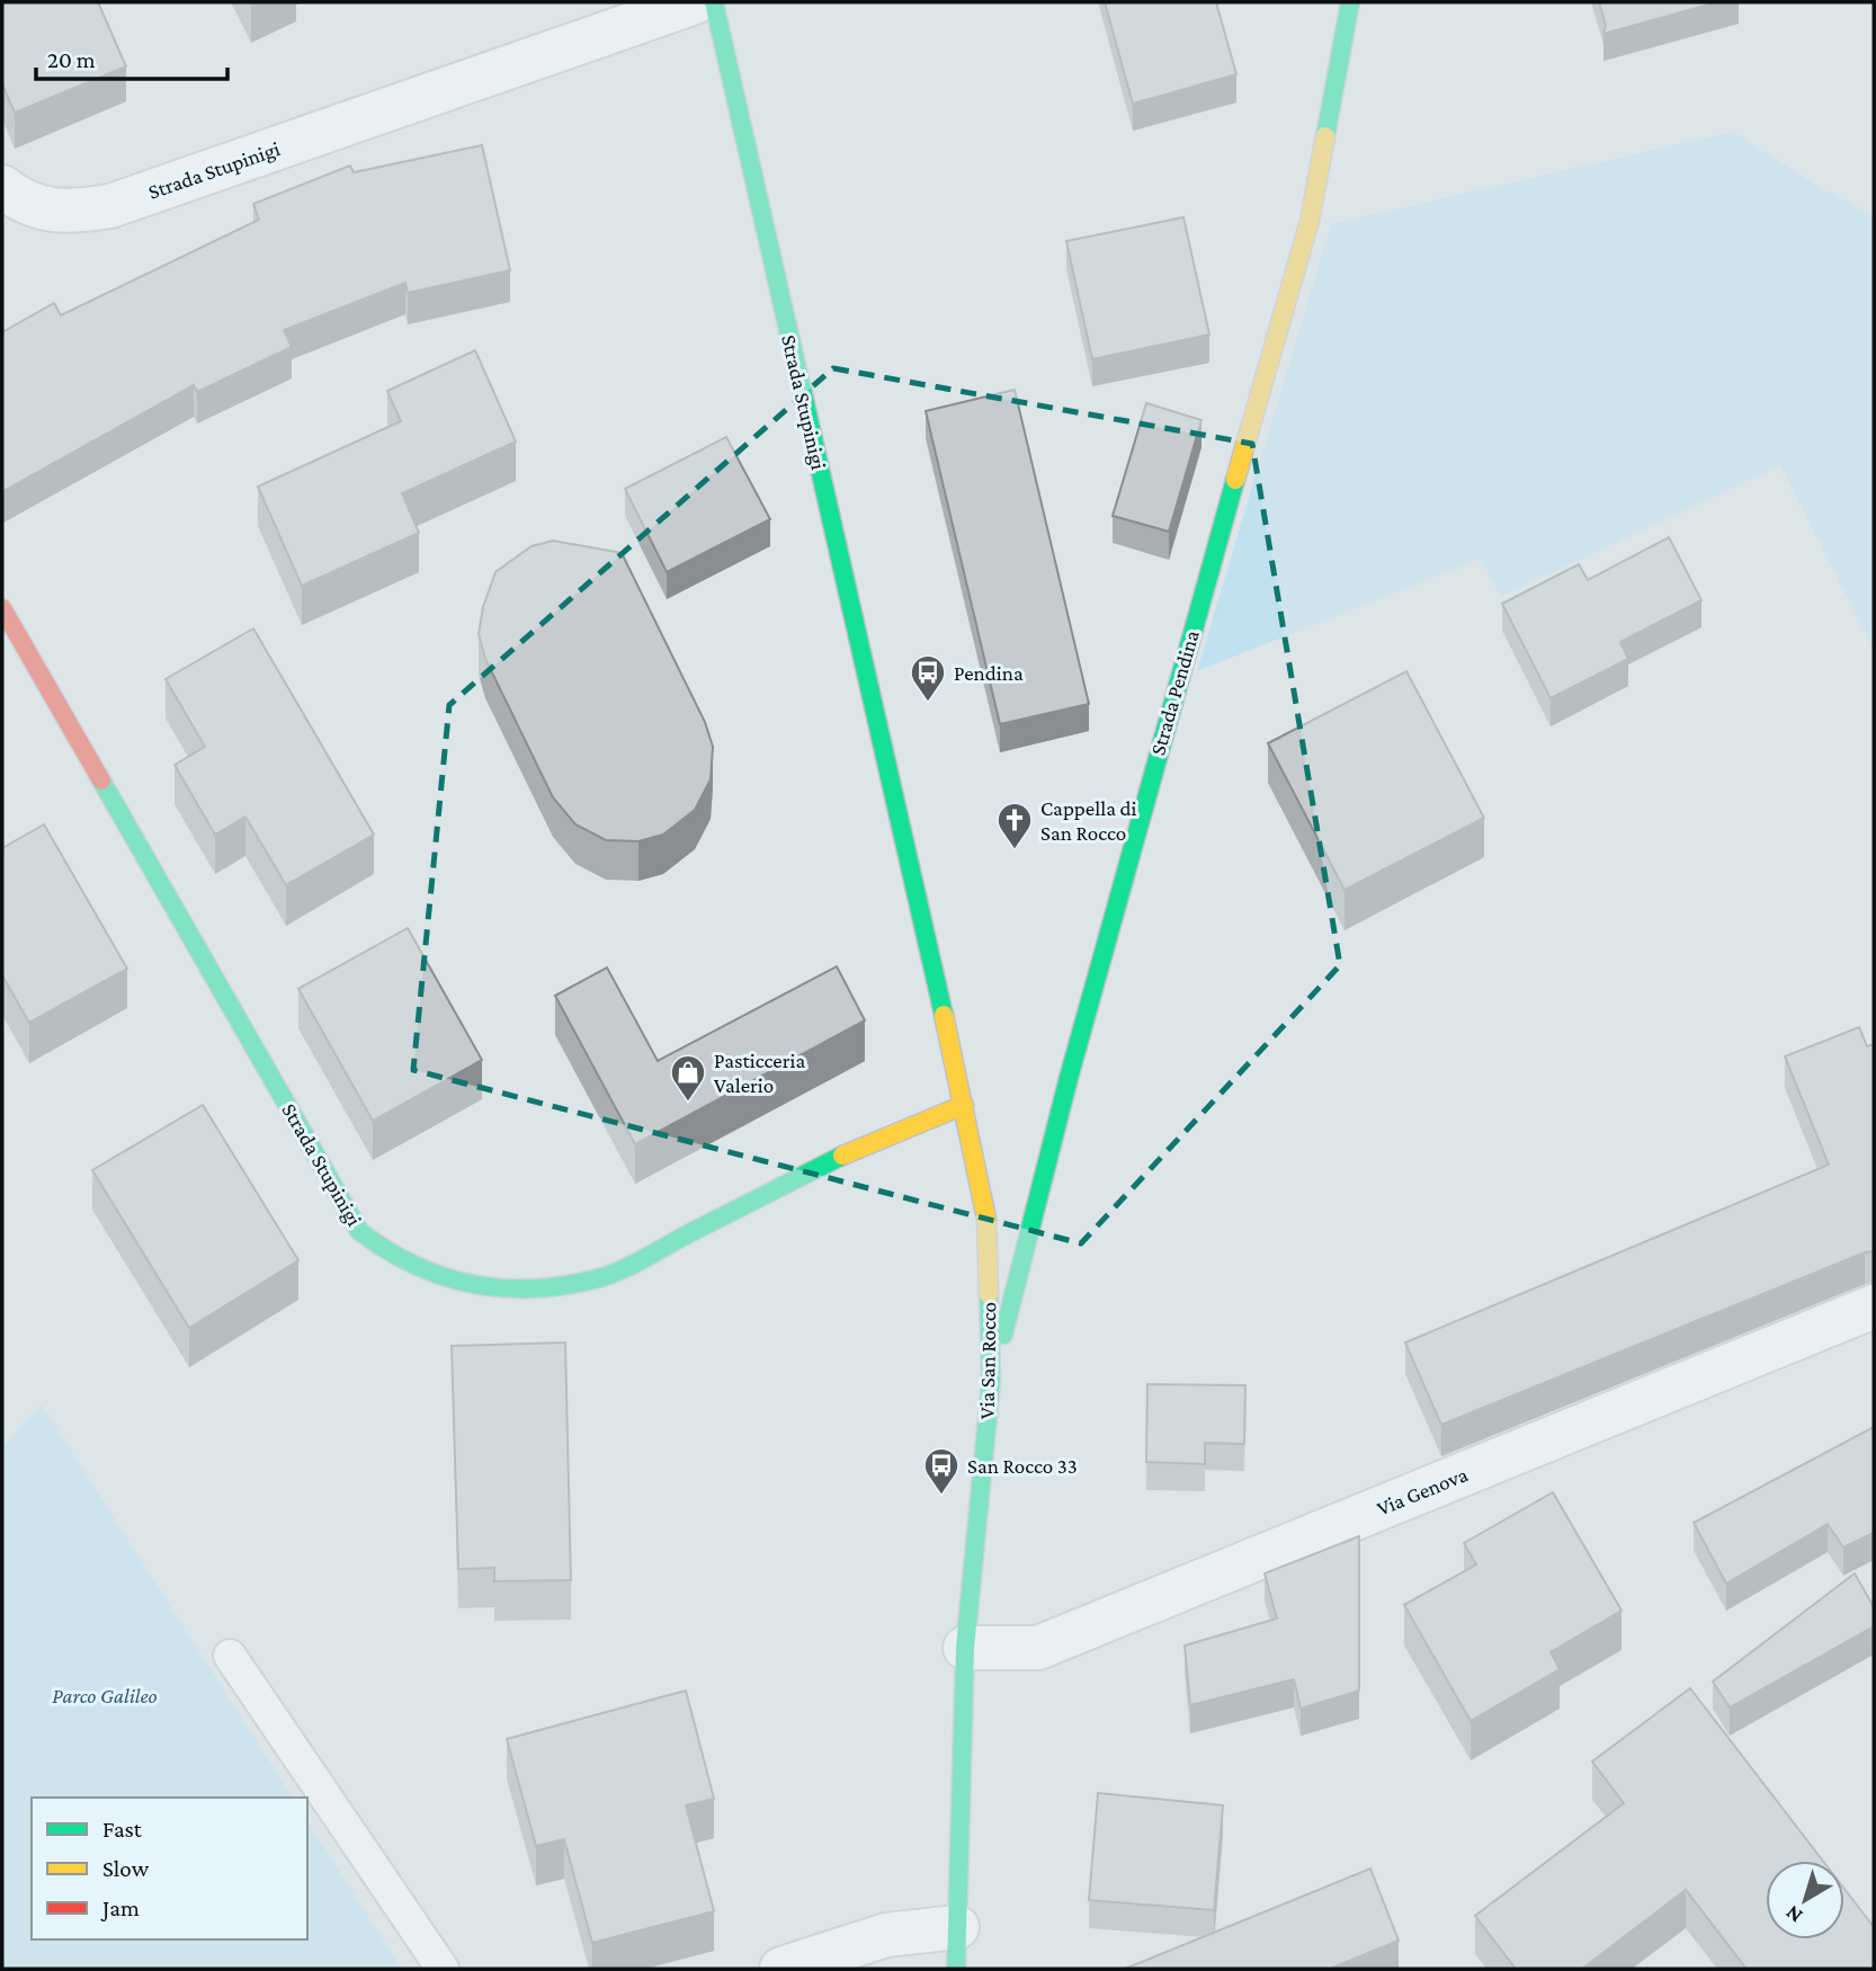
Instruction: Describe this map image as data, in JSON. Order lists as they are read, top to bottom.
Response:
{
  "streets": {
    "street": [
      "Strada Stupinigi",
      "Strada Pendina",
      "Via San Rocco",
      "Via Genova"
    ]
  },
  "crossings": [
    ["Strada Stupinigi", "Via San Rocco"],
    ["Strada Pendina", "Via San Rocco"],
    ["Via San Rocco", "Via Genova"]
  ],
  "parks": ["Parco Galileo"],
  "places": {
    "bus stop": ["Pendina", "San Rocco 33"],
    "church": ["Cappella di San Rocco"],
    "shop": ["Pasticceria Valerio"]
  },
  "legend": ["Fast", "Slow", "Jam"],
  "scale_bar": "20 m",
  "north": "bottom left"
}
